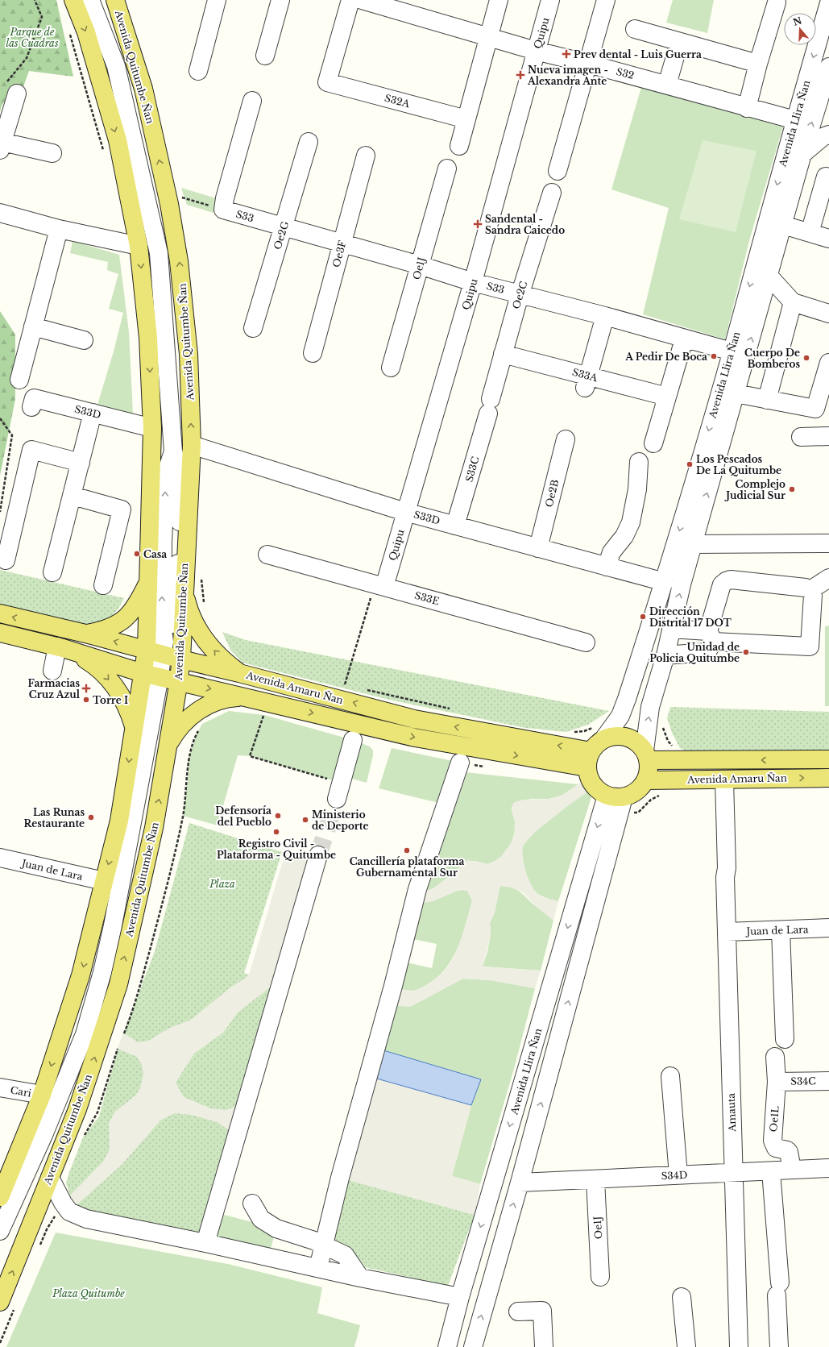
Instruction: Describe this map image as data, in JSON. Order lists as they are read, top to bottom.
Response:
{
  "streets": {
    "main road": ["Avenida Quitumbe Ñan", "Avenida Amaru Ñan"],
    "street": [
      "Quipu",
      "S32",
      "S32A",
      "Avenida Llira Ñan",
      "S33",
      "Oe2G",
      "Oe3F",
      "Oe1J",
      "Oe2C",
      "S33A",
      "S33D",
      "S33C",
      "Oe2B",
      "S33E",
      "Juan de Lara",
      "S34C",
      "Cari",
      "Amauta",
      "Oe1L",
      "S34D"
    ]
  },
  "crossings": [
    ["Quipu", "S32"],
    ["Quipu", "S33"],
    ["Quipu", "S33D"],
    ["Quipu", "S33E"],
    ["Avenida Quitumbe Ñan", "S33D"],
    ["Avenida Quitumbe Ñan", "Avenida Amaru Ñan"],
    ["S32", "Avenida Llira Ñan"],
    ["Avenida Llira Ñan", "S33"],
    ["Avenida Llira Ñan", "S33D"],
    ["Avenida Llira Ñan", "Avenida Amaru Ñan"],
    ["S33", "Oe2G"],
    ["S33", "Oe3F"],
    ["S33", "Oe1J"],
    ["S33", "Oe2C"],
    ["Oe1J", "S34D"],
    ["Oe2C", "S33A"],
    ["Oe2C", "S33C"],
    ["S33D", "S33C"],
    ["S33D", "Oe2B"],
    ["Avenida Amaru Ñan", "Amauta"],
    ["Juan de Lara", "Amauta"],
    ["S34C", "Oe1L"],
    ["Amauta", "S34D"],
    ["Oe1L", "S34D"]
  ],
  "parks": ["Parque de las Cuadras", "Plaza", "Plaza Quitumbe"],
  "places": {
    "health": [
      "Prev dental - Luis Guerra",
      "Nueva imagen - Alexandra Ante",
      "Sandental - Sandra Caicedo",
      "Farmacias Cruz Azul"
    ],
    "other": [
      "A Pedir De Boca",
      "Cuerpo De Bomberos",
      "Los Pescados De La Quitumbe",
      "Complejo Judicial Sur",
      "Casa",
      "Dirección Distrital 17 DOT",
      "Unidad de Policia Quitumbe",
      "Torre I",
      "Defensoría del Pueblo",
      "Las Runas Restaurante",
      "Ministerio de Deporte",
      "Registro Civil - Plataforma - Quitumbe",
      "Cancillería plataforma Gubernamental Sur"
    ]
  },
  "north": "top"
}
